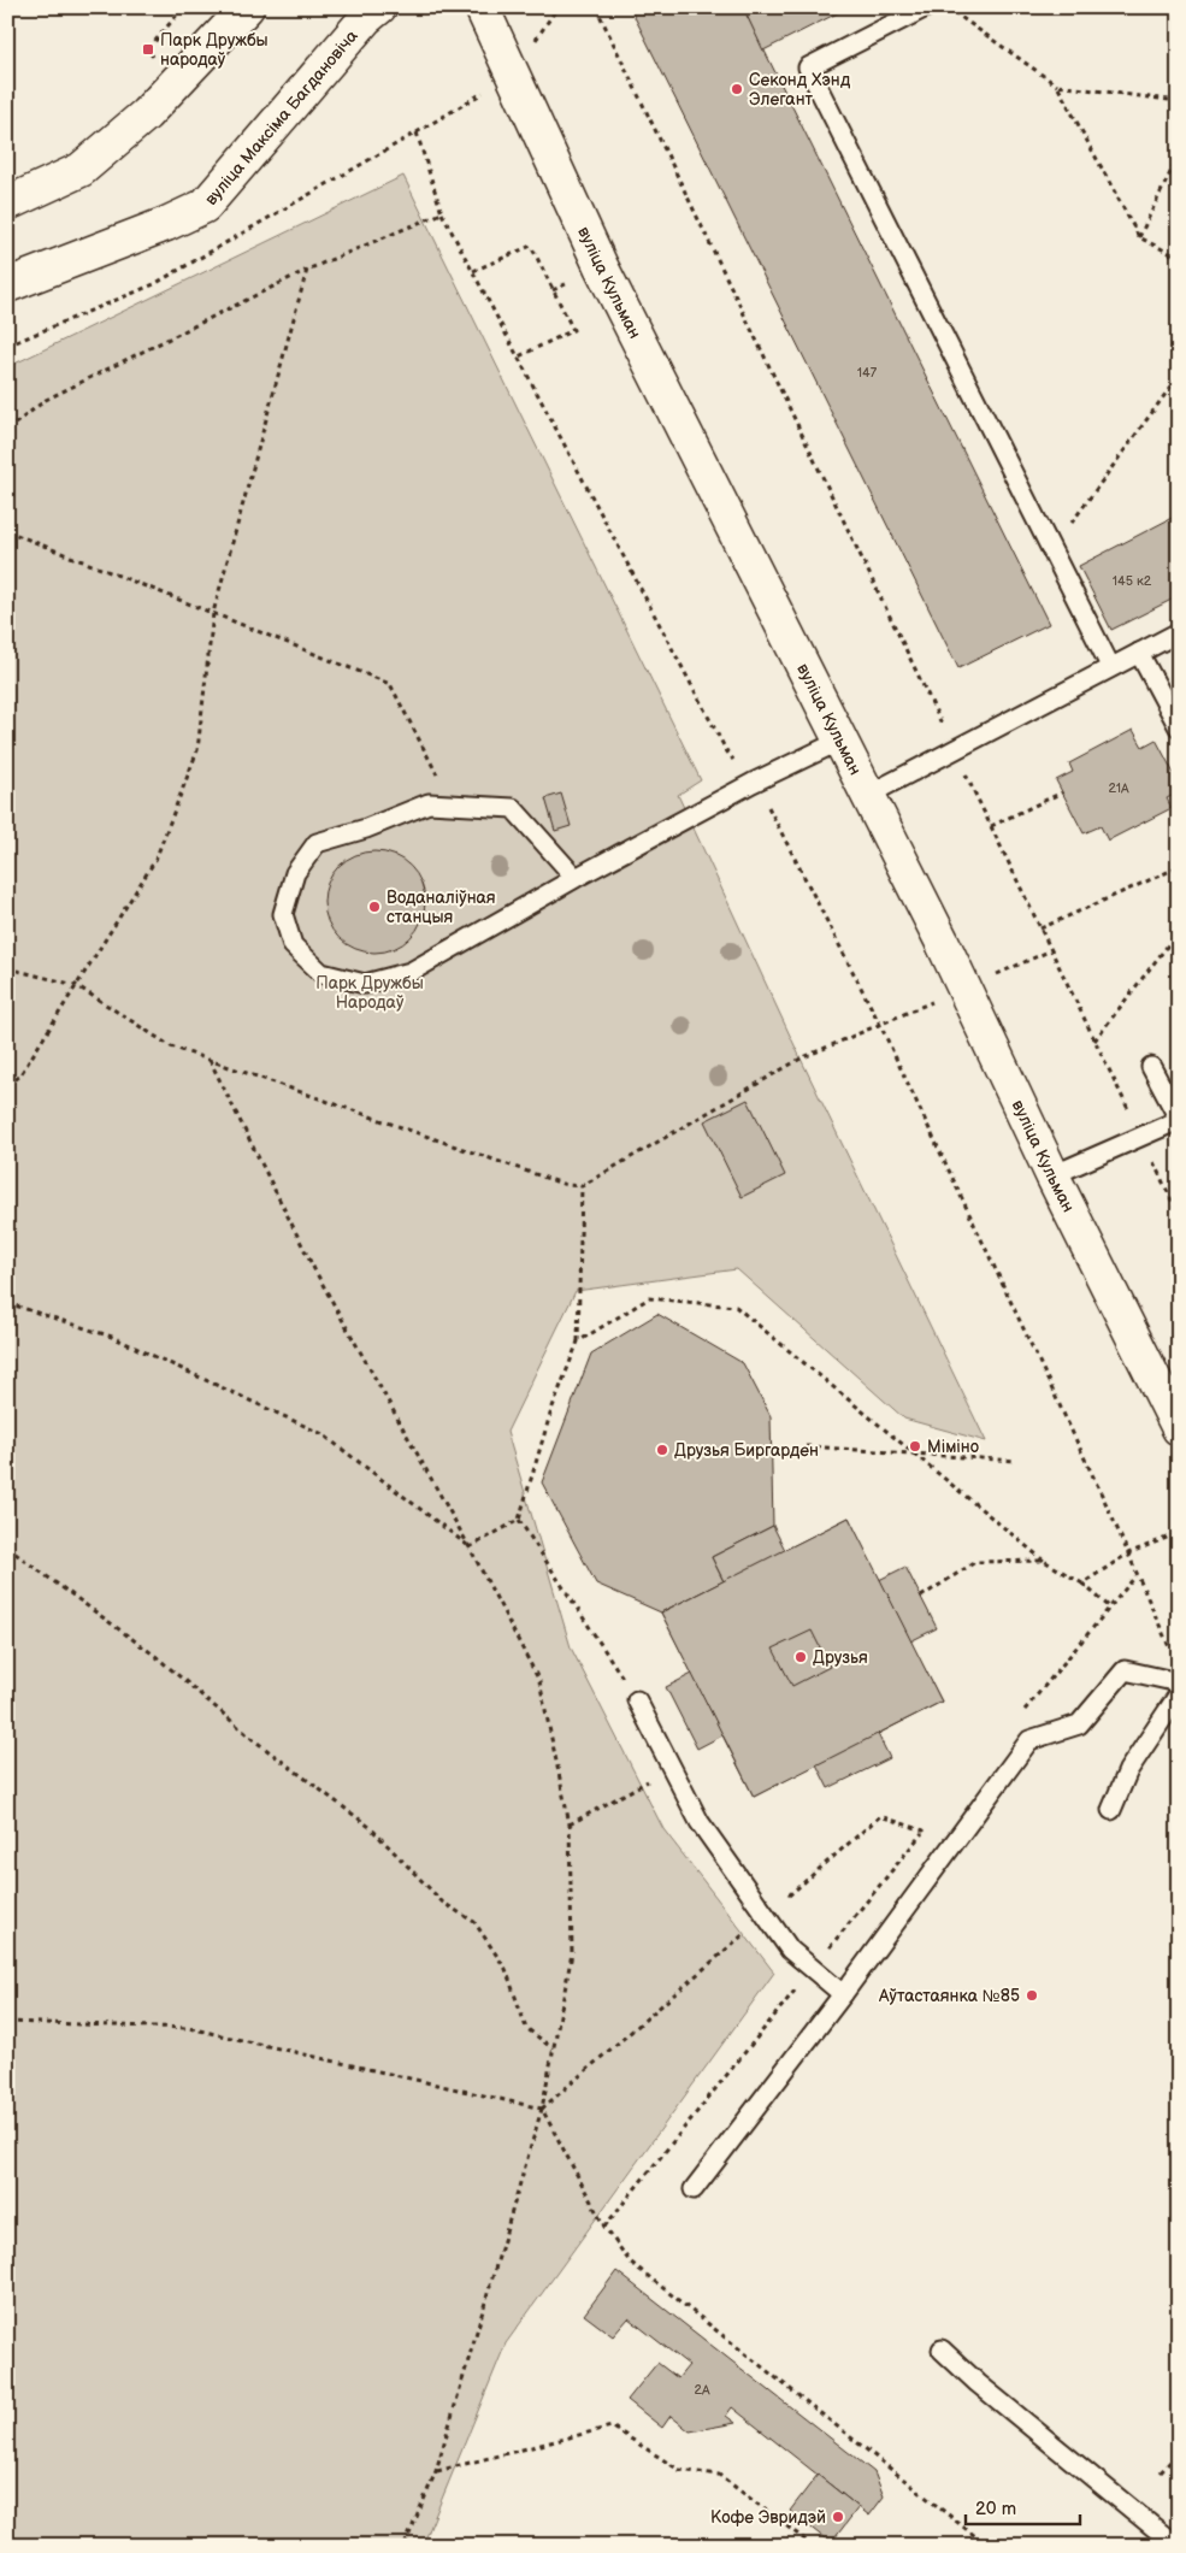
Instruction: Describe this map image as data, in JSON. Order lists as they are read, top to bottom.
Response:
{
  "streets": {
    "main road": ["вуліца Максіма Багдановіча", "вуліца Кульман"]
  },
  "parks": ["Парк Дружбы Народаў"],
  "places": {
    "transit": ["Парк Дружбы народаў"],
    "other": [
      "Секонд Хэнд Элегант",
      "Воданаліўная станцыя",
      "Міміно",
      "Друзья Биргарден",
      "Друзья",
      "Аўтастаянка №85",
      "Кофе Эвридэй"
    ]
  },
  "house_numbers": [
    "147",
    "145 к2",
    "21А",
    "2А"
  ],
  "scale_bar": "20 m"
}
